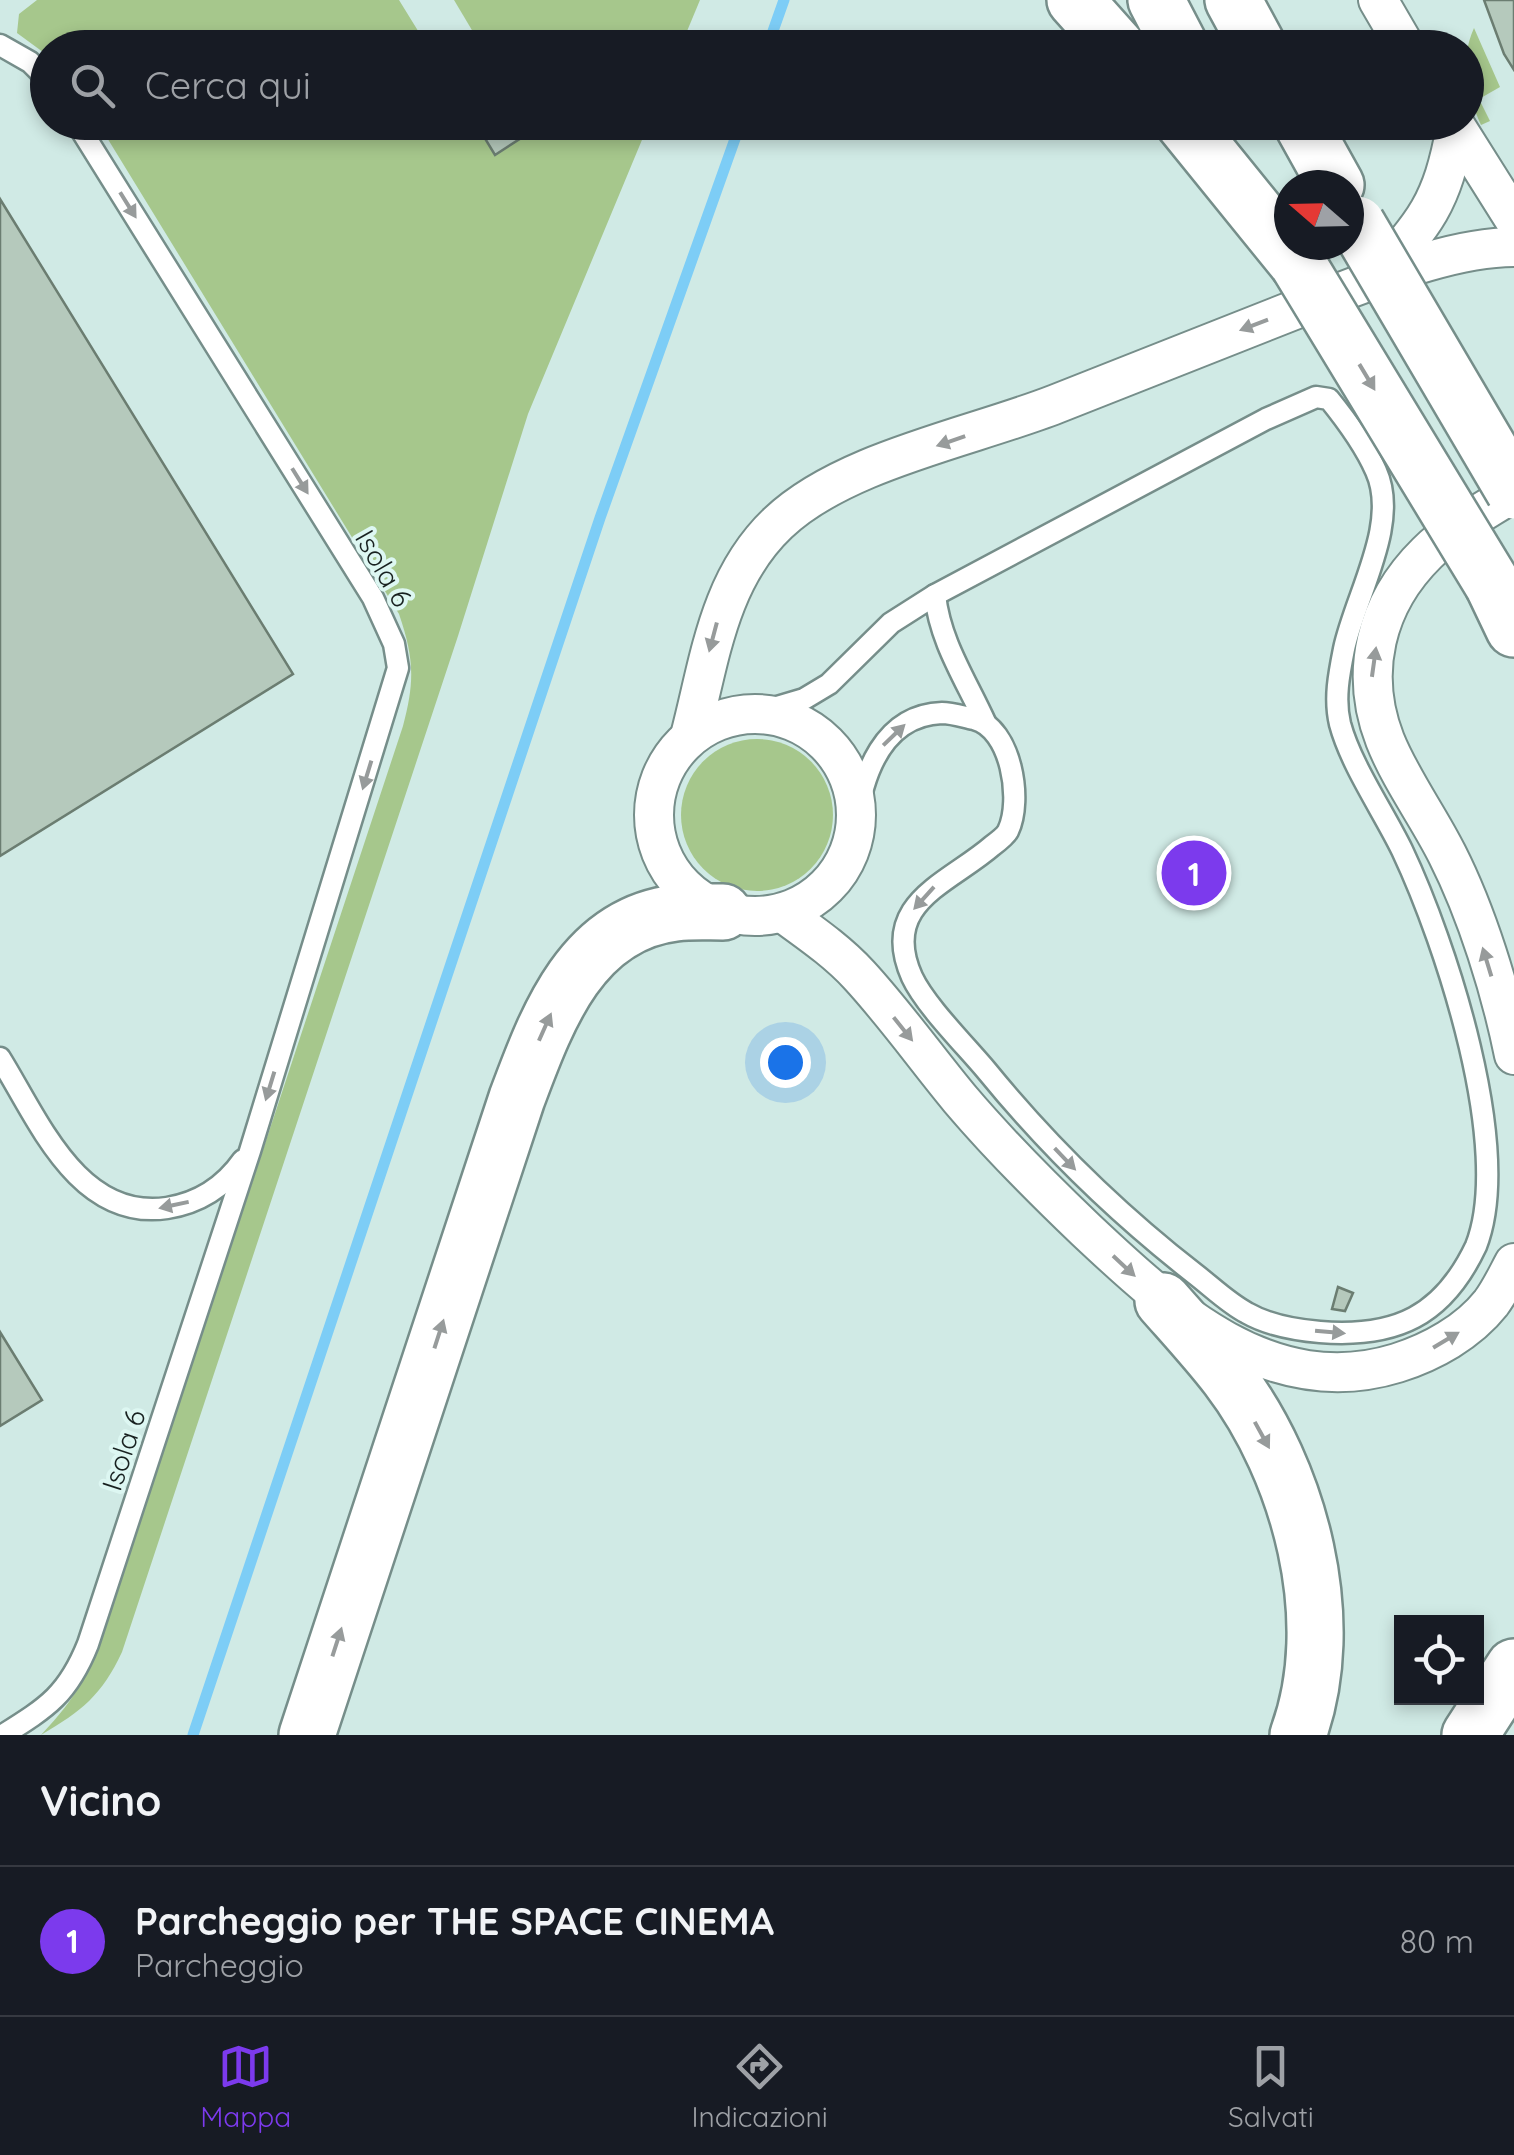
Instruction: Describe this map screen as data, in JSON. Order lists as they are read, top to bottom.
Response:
{
  "streets": {
    "lane": ["Isola 6"]
  },
  "north": "left",
  "page": {
    "search": "Cerca qui",
    "pins": "1",
    "heading": "Vicino",
    "list": [
      {
        "mark": "1",
        "name": "Parcheggio per THE SPACE CINEMA",
        "note": "Parcheggio",
        "value": "80 m"
      }
    ],
    "nav": ["Mappa", "Indicazioni", "Salvati"]
  }
}
